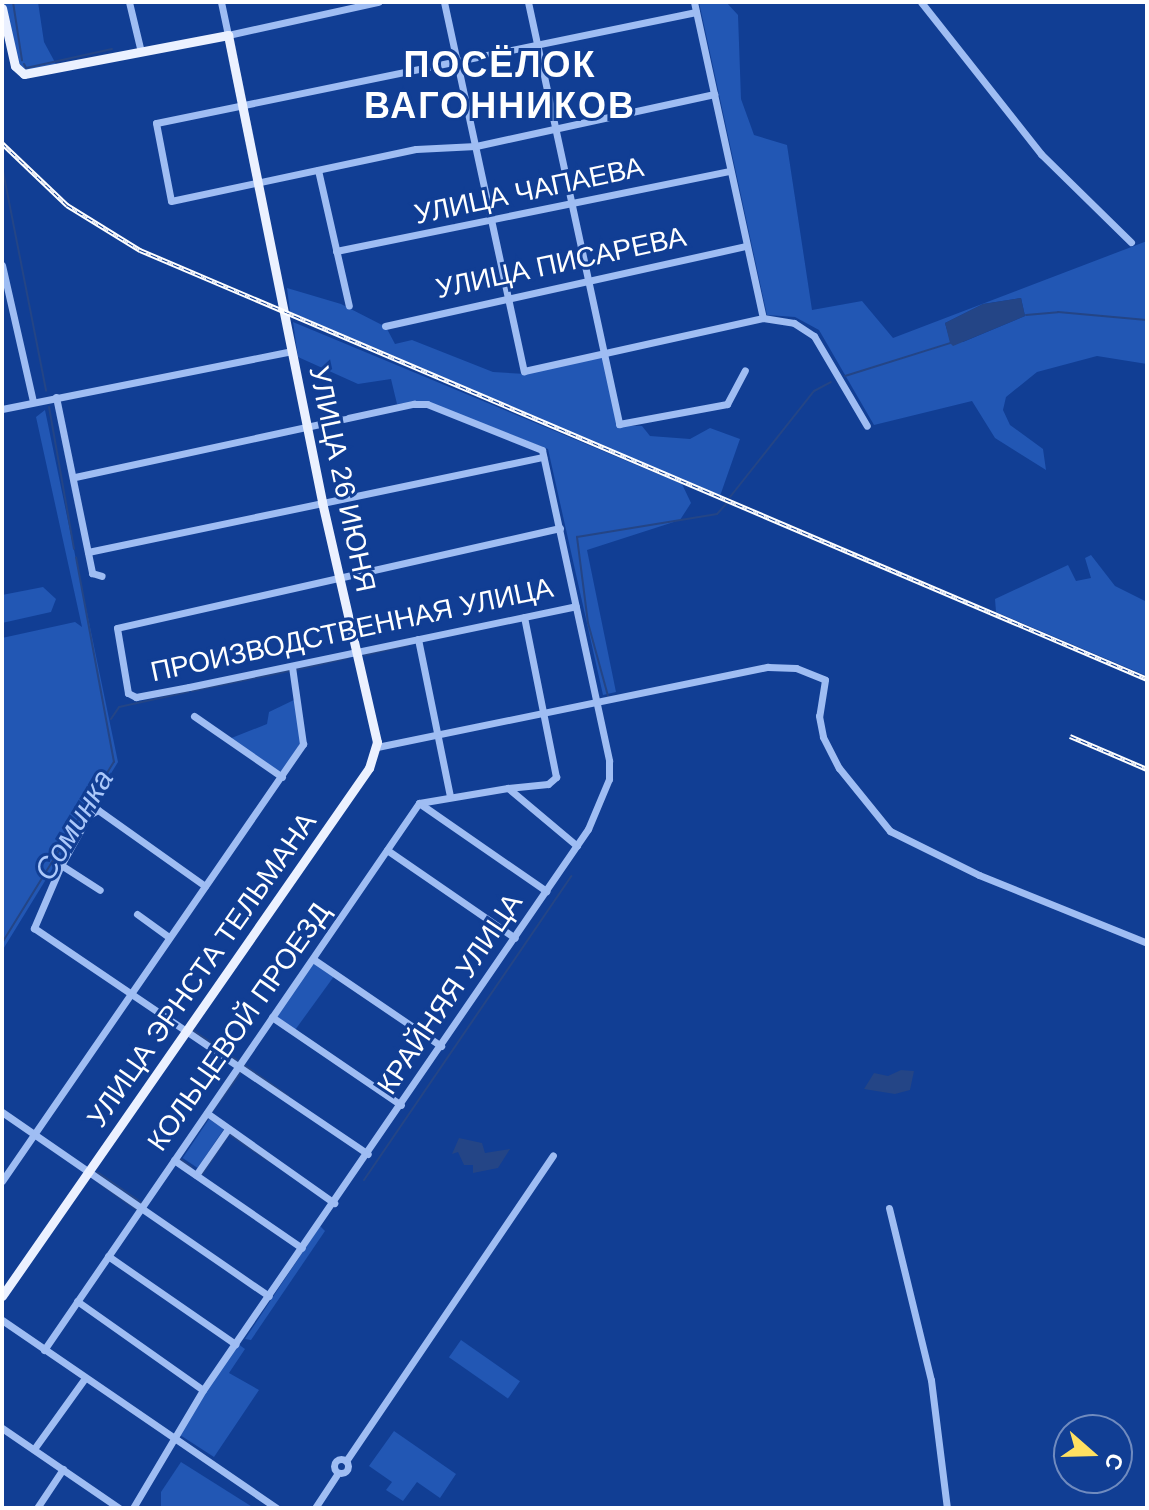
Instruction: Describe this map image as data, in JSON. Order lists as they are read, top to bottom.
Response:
{
  "streets": {
    "main road": ["УЛИЦА 26 ИЮНЯ", "УЛИЦА ЭРНСТА ТЕЛЬМАНА"],
    "street": [
      "УЛИЦА ЧАПАЕВА",
      "УЛИЦА ПИСАРЕВА",
      "ПРОИЗВОДСТВЕННАЯ УЛИЦА",
      "КРАЙНЯЯ УЛИЦА",
      "КОЛЬЦЕВОЙ ПРОЕЗД"
    ]
  },
  "crossings": [
    ["УЛИЦА 26 ИЮНЯ", "ПРОИЗВОДСТВЕННАЯ УЛИЦА"],
    ["ПРОИЗВОДСТВЕННАЯ УЛИЦА", "КРАЙНЯЯ УЛИЦА"]
  ],
  "districts": ["ПОСЁЛОК ВАГОННИКОВ"],
  "water": ["Соминка"],
  "north": "right"
}
